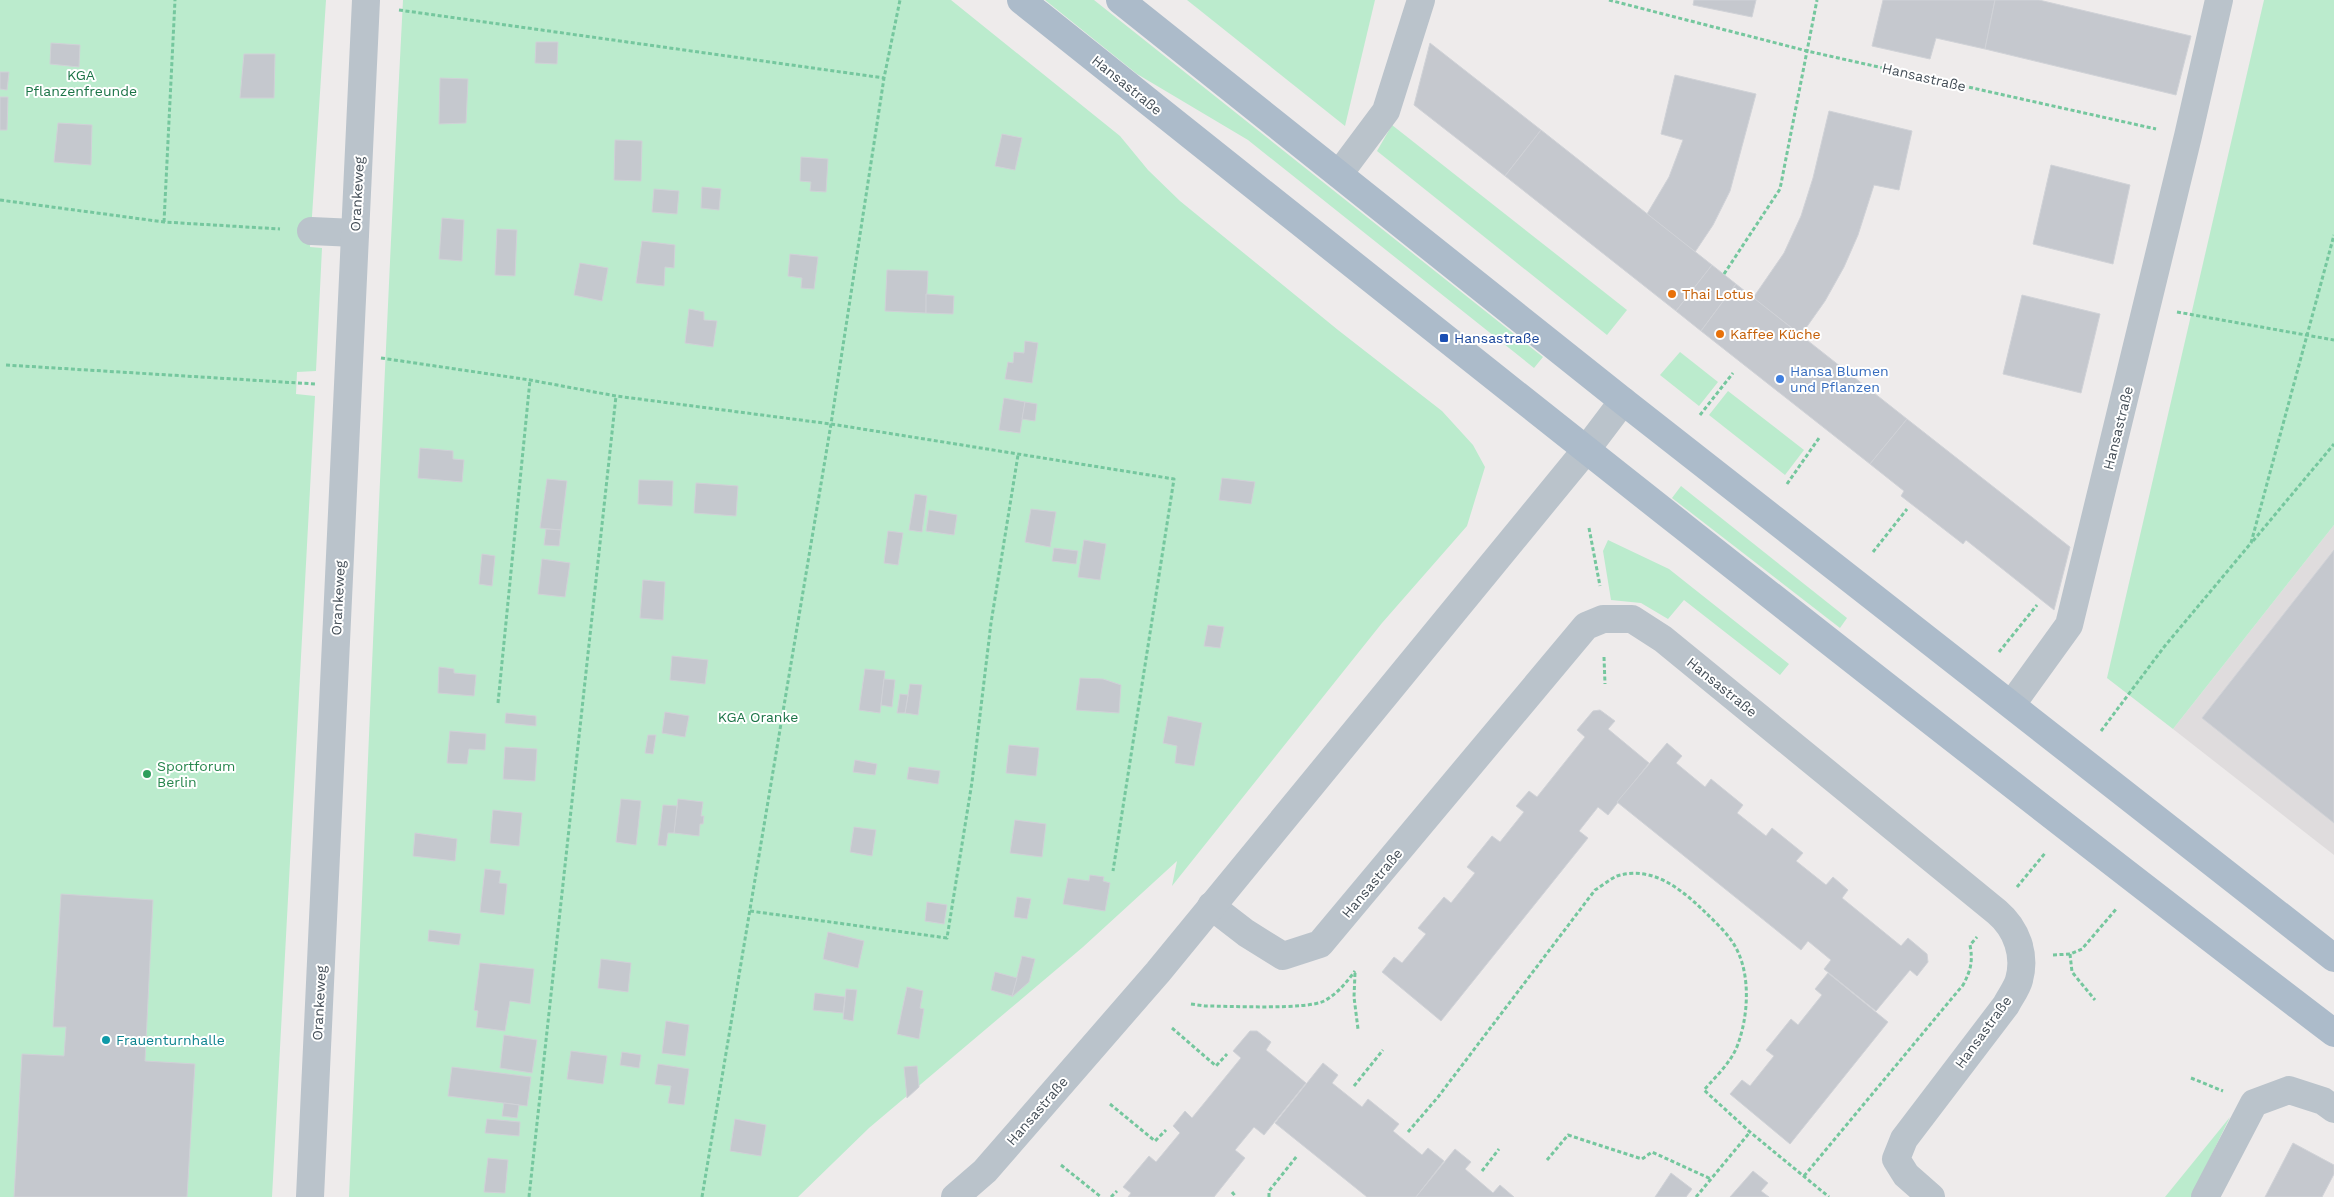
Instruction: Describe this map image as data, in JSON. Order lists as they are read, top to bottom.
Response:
{
  "streets": {
    "main road": ["Hansastraße"],
    "street": ["Orankeweg"]
  },
  "parks": ["KGA Pflanzenfreunde", "KGA Oranke"],
  "places": {
    "other": [
      "Thai Lotus",
      "Kaffee Küche",
      "Hansa Blumen und Pflanzen",
      "Sportforum Berlin",
      "Frauenturnhalle"
    ],
    "transit": ["Hansastraße"]
  }
}
